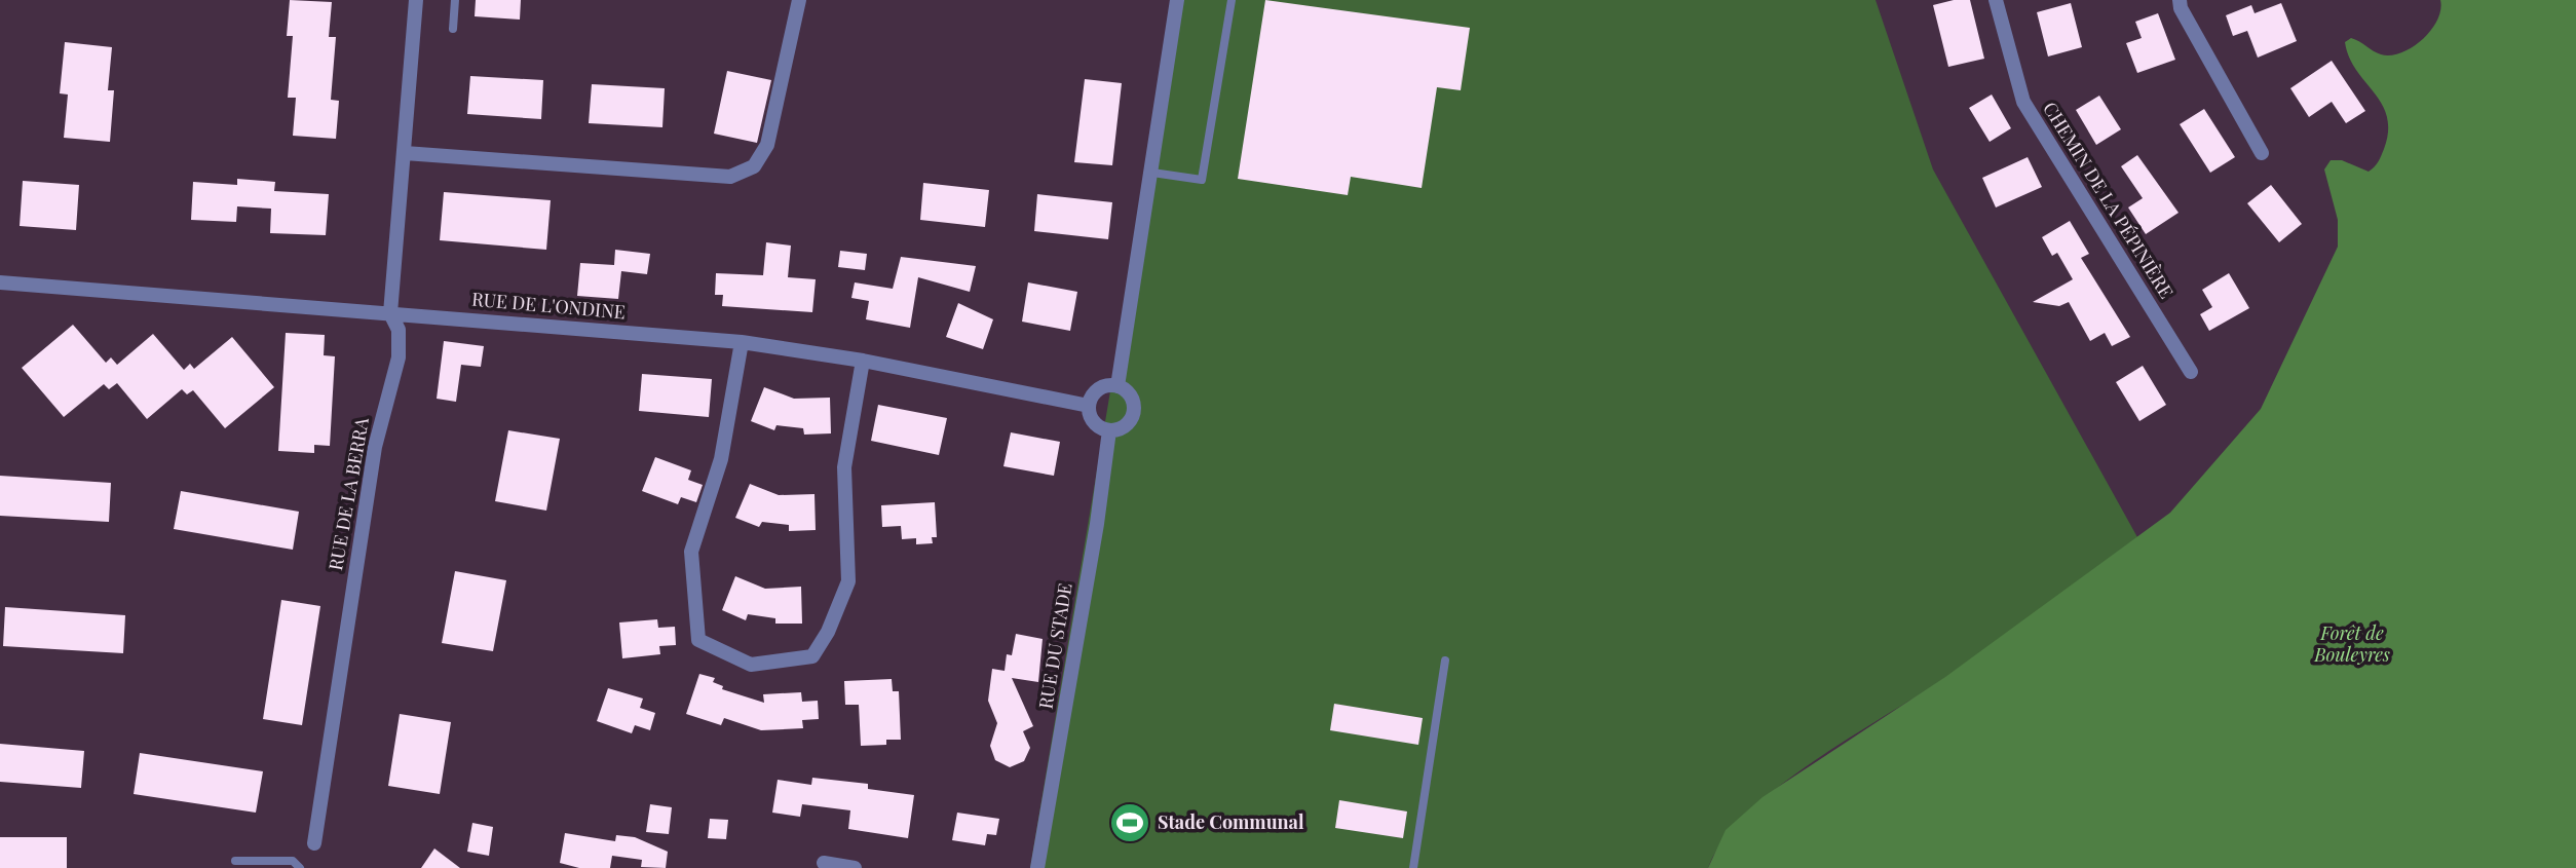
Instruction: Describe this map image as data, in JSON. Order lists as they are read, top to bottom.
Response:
{
  "streets": {
    "street": [
      "CHEMIN DE LA PÉPINIÈRE",
      "RUE DE L'ONDINE",
      "RUE DE LA BERRA",
      "RUE DU STADE"
    ]
  },
  "crossings": [
    ["RUE DE L'ONDINE", "RUE DE LA BERRA"],
    ["RUE DE L'ONDINE", "RUE DU STADE"]
  ],
  "parks": ["Forêt de Bouleyres"],
  "places": {
    "sports": ["Stade Communal"]
  }
}
